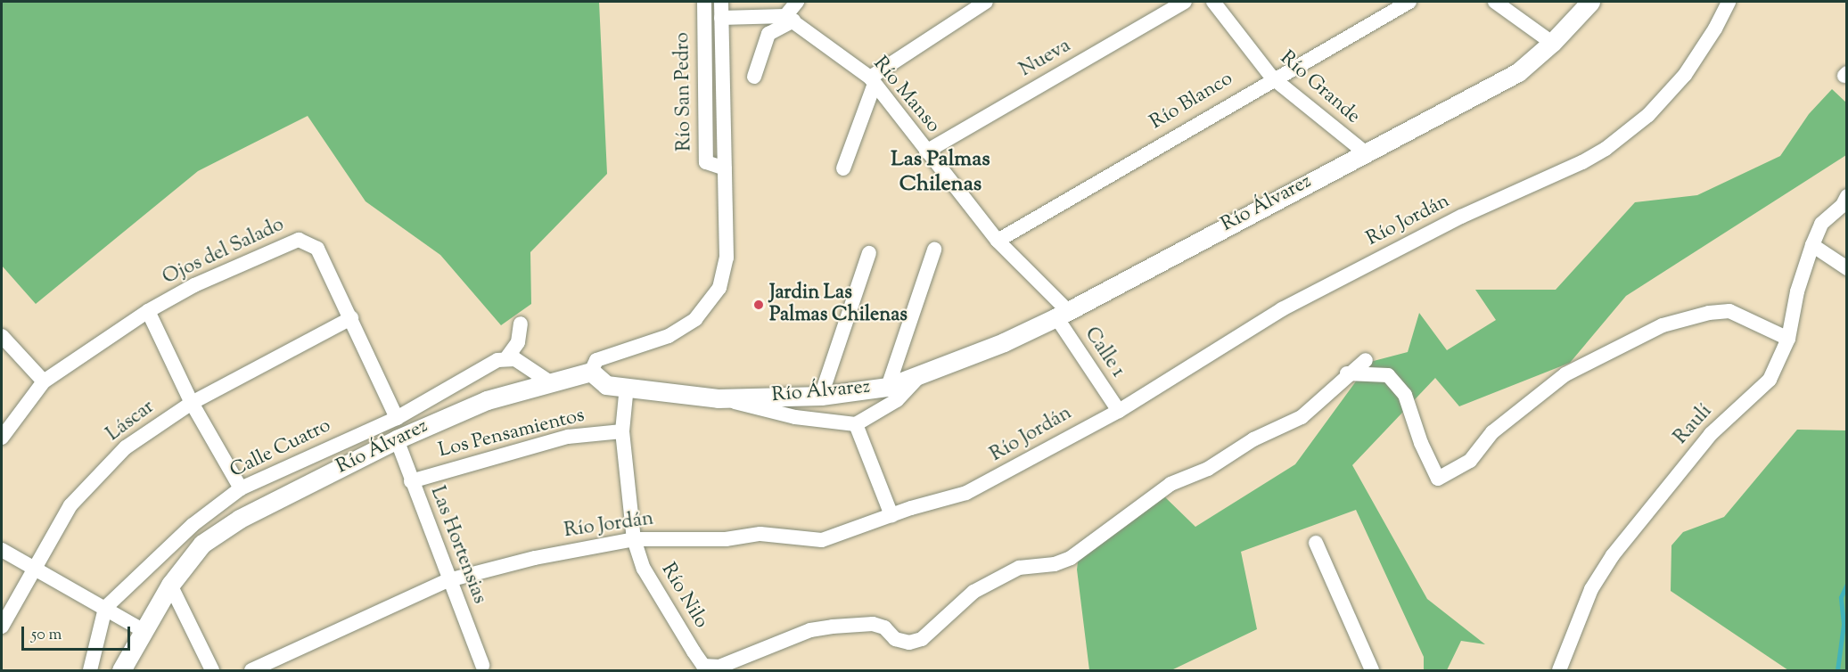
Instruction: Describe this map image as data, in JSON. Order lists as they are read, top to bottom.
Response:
{
  "streets": {
    "street": [
      "Nueva",
      "Río Grande",
      "Río San Pedro",
      "Río Manso",
      "Río Blanco",
      "Río Álvarez",
      "Río Jordán",
      "Ojos del Salado",
      "Calle 1",
      "Láscar",
      "Raulí",
      "Los Pensamientos",
      "Calle Cuatro",
      "Las Hortensias",
      "Río Nilo"
    ]
  },
  "crossings": [
    ["Nueva", "Río Manso"],
    ["Río Grande", "Río Blanco"],
    ["Río Grande", "Río Álvarez"],
    ["Río San Pedro", "Río Álvarez"],
    ["Río Manso", "Río Blanco"],
    ["Río Manso", "Río Álvarez"],
    ["Río Manso", "Calle 1"],
    ["Río Álvarez", "Calle 1"],
    ["Río Álvarez", "Las Hortensias"],
    ["Río Álvarez", "Río Nilo"],
    ["Río Jordán", "Calle 1"],
    ["Río Jordán", "Las Hortensias"],
    ["Río Jordán", "Río Nilo"],
    ["Ojos del Salado", "Láscar"],
    ["Ojos del Salado", "Calle Cuatro"],
    ["Los Pensamientos", "Las Hortensias"],
    ["Los Pensamientos", "Río Nilo"]
  ],
  "districts": ["Las Palmas Chilenas"],
  "places": ["Jardin Las Palmas Chilenas"],
  "scale_bar": "50 m"
}
